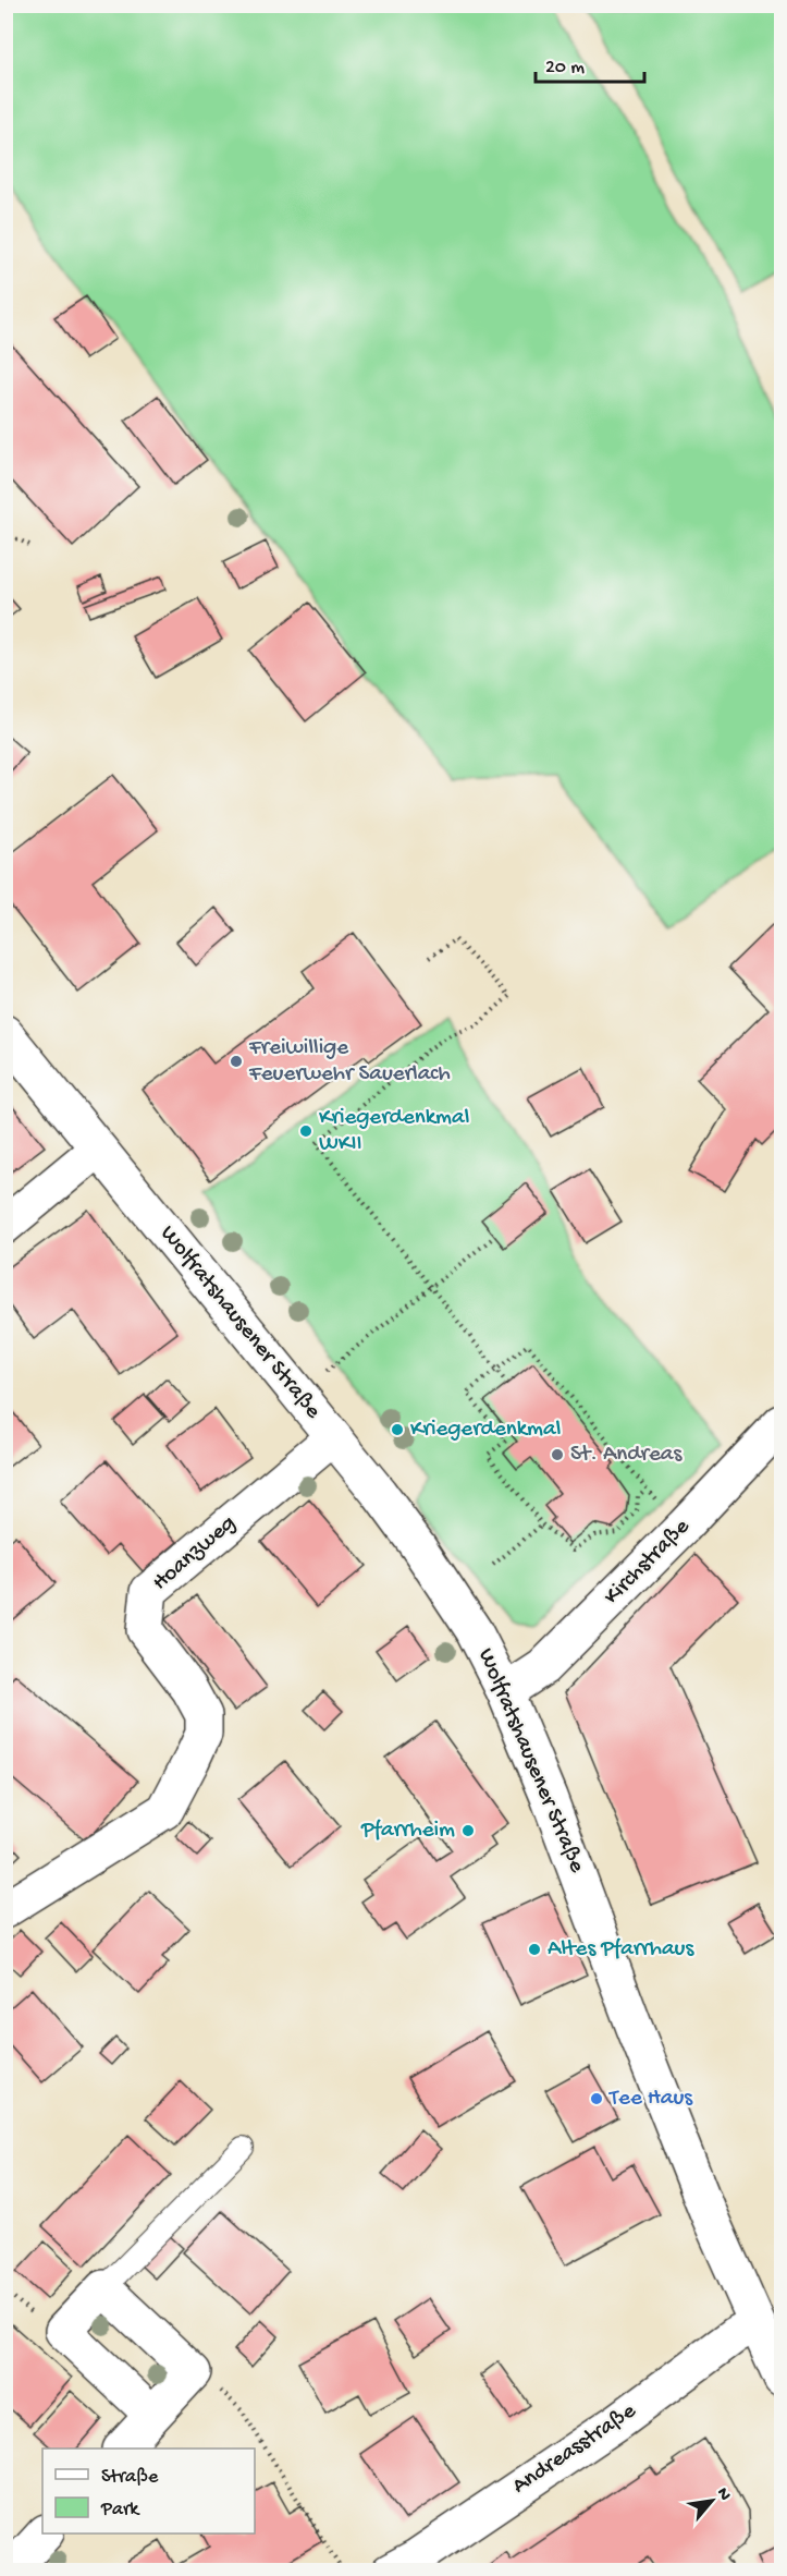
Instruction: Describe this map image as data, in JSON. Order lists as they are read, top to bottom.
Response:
{
  "streets": {
    "street": [
      "Wolfratshausener Straße",
      "Hoanzweg",
      "Kirchstraße",
      "Andreasstraße"
    ]
  },
  "crossings": [
    ["Wolfratshausener Straße", "Hoanzweg"],
    ["Wolfratshausener Straße", "Kirchstraße"],
    ["Wolfratshausener Straße", "Andreasstraße"]
  ],
  "places": [
    "Freiwillige Feuerwehr Sauerlach",
    "Kriegerdenkmal WKII",
    "Kriegerdenkmal",
    "St. Andreas",
    "Pfarrheim",
    "Altes Pfarrhaus",
    "Tee Haus"
  ],
  "legend": ["Straße", "Park"],
  "scale_bar": "20 m",
  "north": "top right"
}
